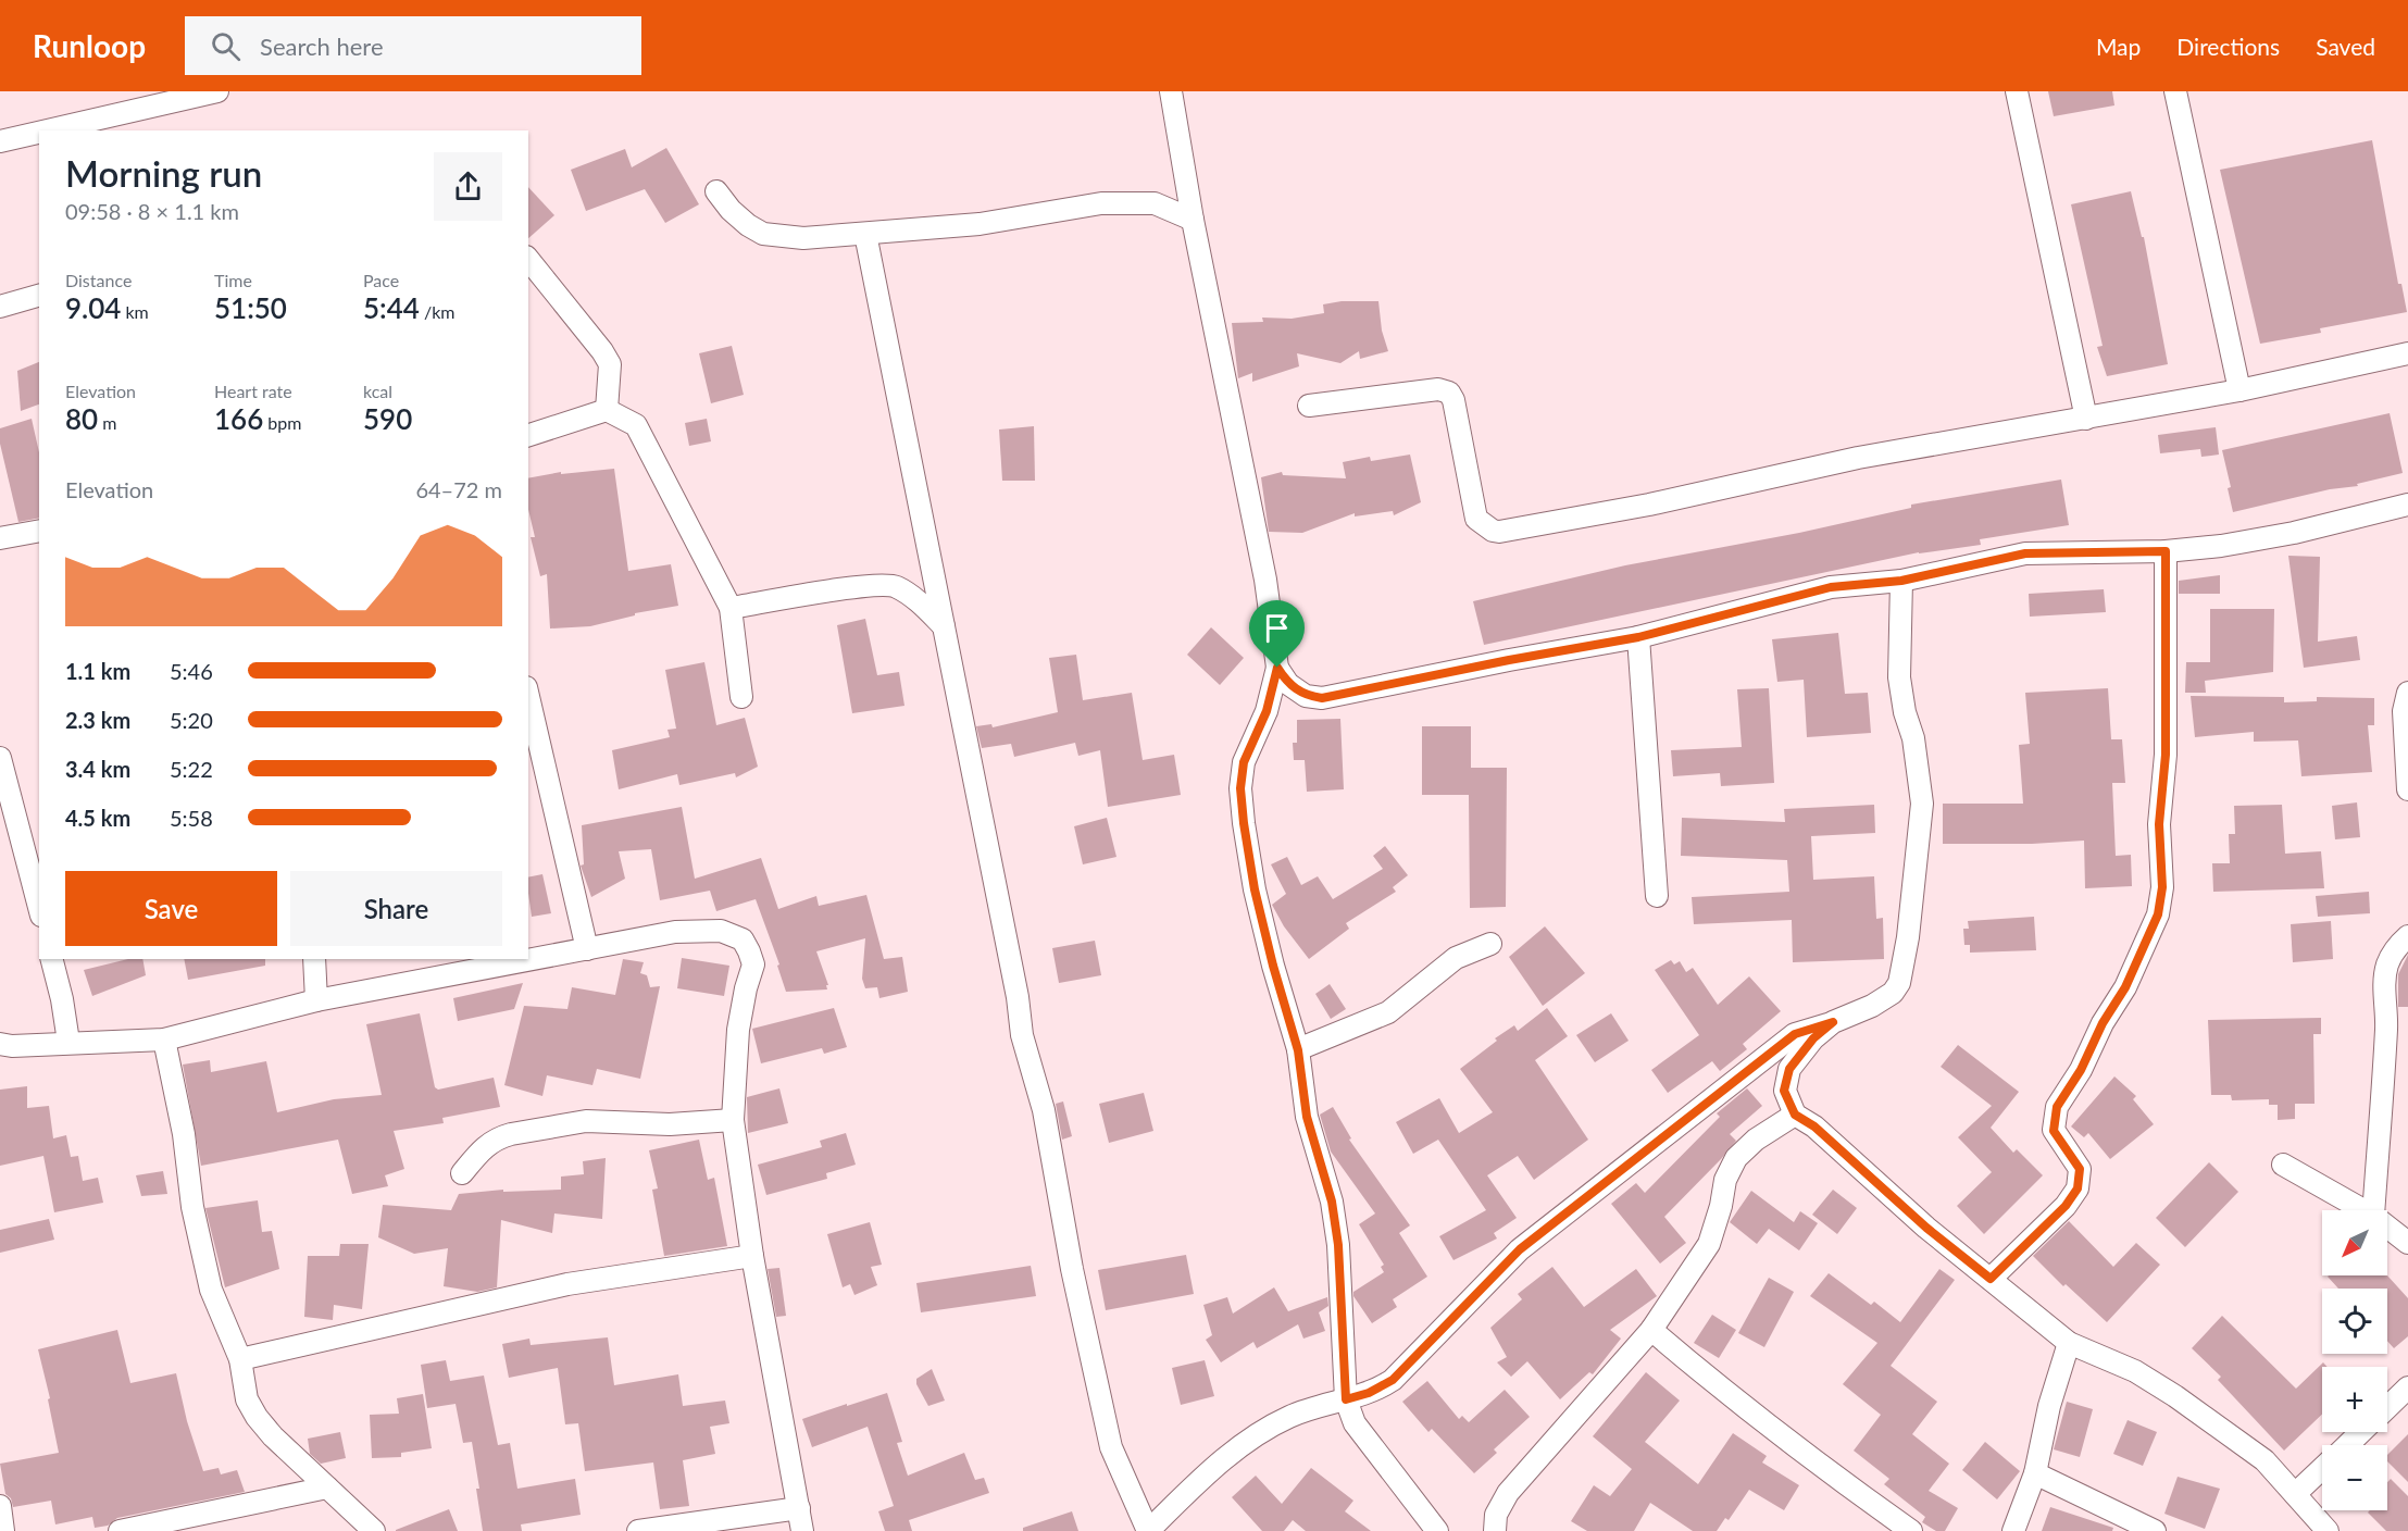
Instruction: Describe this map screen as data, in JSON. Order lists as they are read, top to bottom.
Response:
{
  "north": "bottom left",
  "page": {
    "header": "Runloop",
    "search": "Search here",
    "nav": ["Map", "Directions", "Saved"],
    "heading": ["Morning run", "09:58 · 8 × 1.1 km"],
    "stats": [
      ["Distance", "9.04 km"],
      ["Time", "51:50"],
      ["Pace", "5:44 /km"],
      ["Elevation", "80 m"],
      ["Heart rate", "166 bpm"],
      ["kcal", "590"]
    ],
    "chart": ["Elevation", "64–72 m"],
    "list": [
      {
        "name": "1.1 km",
        "note": "5:46"
      },
      {
        "name": "2.3 km",
        "note": "5:20"
      },
      {
        "name": "3.4 km",
        "note": "5:22"
      },
      {
        "name": "4.5 km",
        "note": "5:58"
      }
    ],
    "buttons": ["Save", "Share"],
    "map_buttons": ["+", "−"]
  }
}
